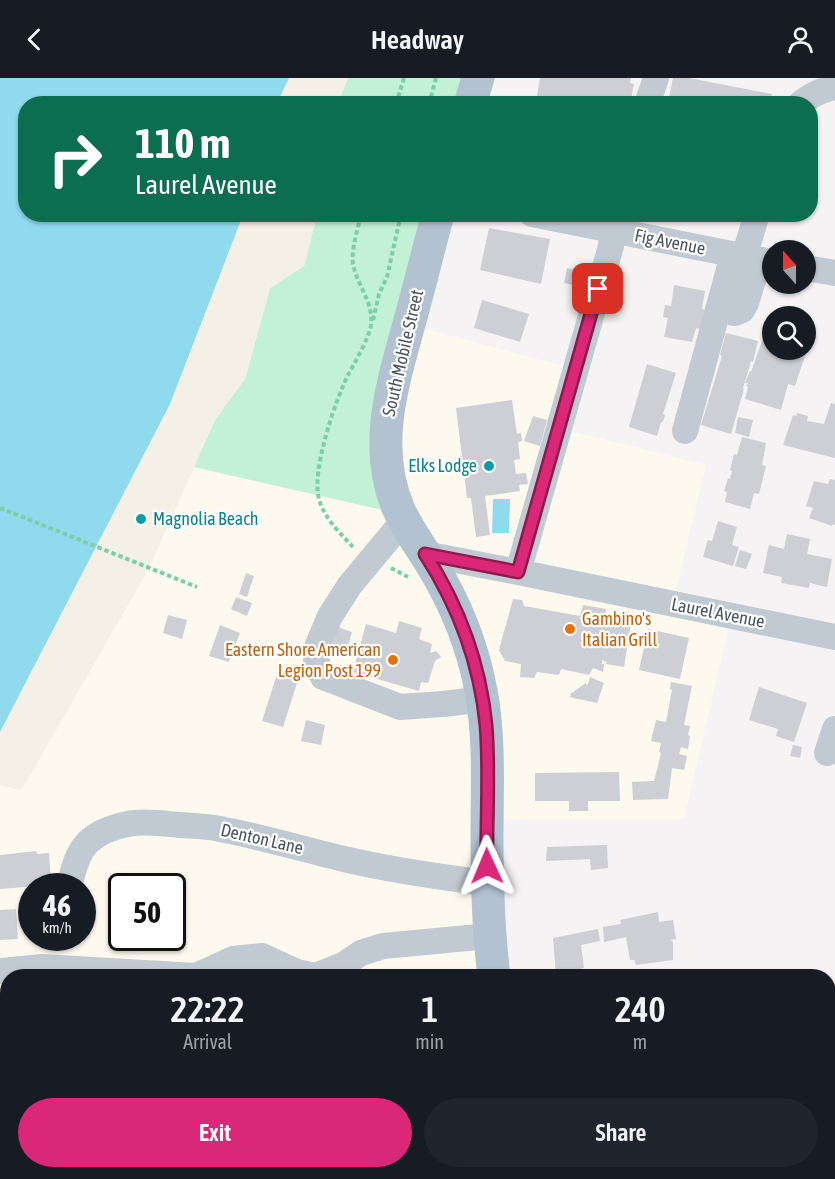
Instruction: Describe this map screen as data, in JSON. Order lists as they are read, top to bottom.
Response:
{
  "streets": {
    "main road": ["South Mobile Street"],
    "street": ["Fig Avenue", "Laurel Avenue", "Denton Lane"]
  },
  "crossings": [
    ["South Mobile Street", "Laurel Avenue"],
    ["South Mobile Street", "Denton Lane"]
  ],
  "places": [
    "Elks Lodge",
    "Magnolia Beach",
    "Gambino's Italian Grill",
    "Eastern Shore American Legion Post 199"
  ],
  "north": "top",
  "page": {
    "header": "Headway",
    "turn": ["110 m", "Laurel Avenue"],
    "speed": "46 km/h",
    "limit": "50",
    "eta": [
      "22:22",
      "Arrival",
      "1",
      "min",
      "240",
      "m"
    ],
    "buttons": ["Exit", "Share"]
  }
}
